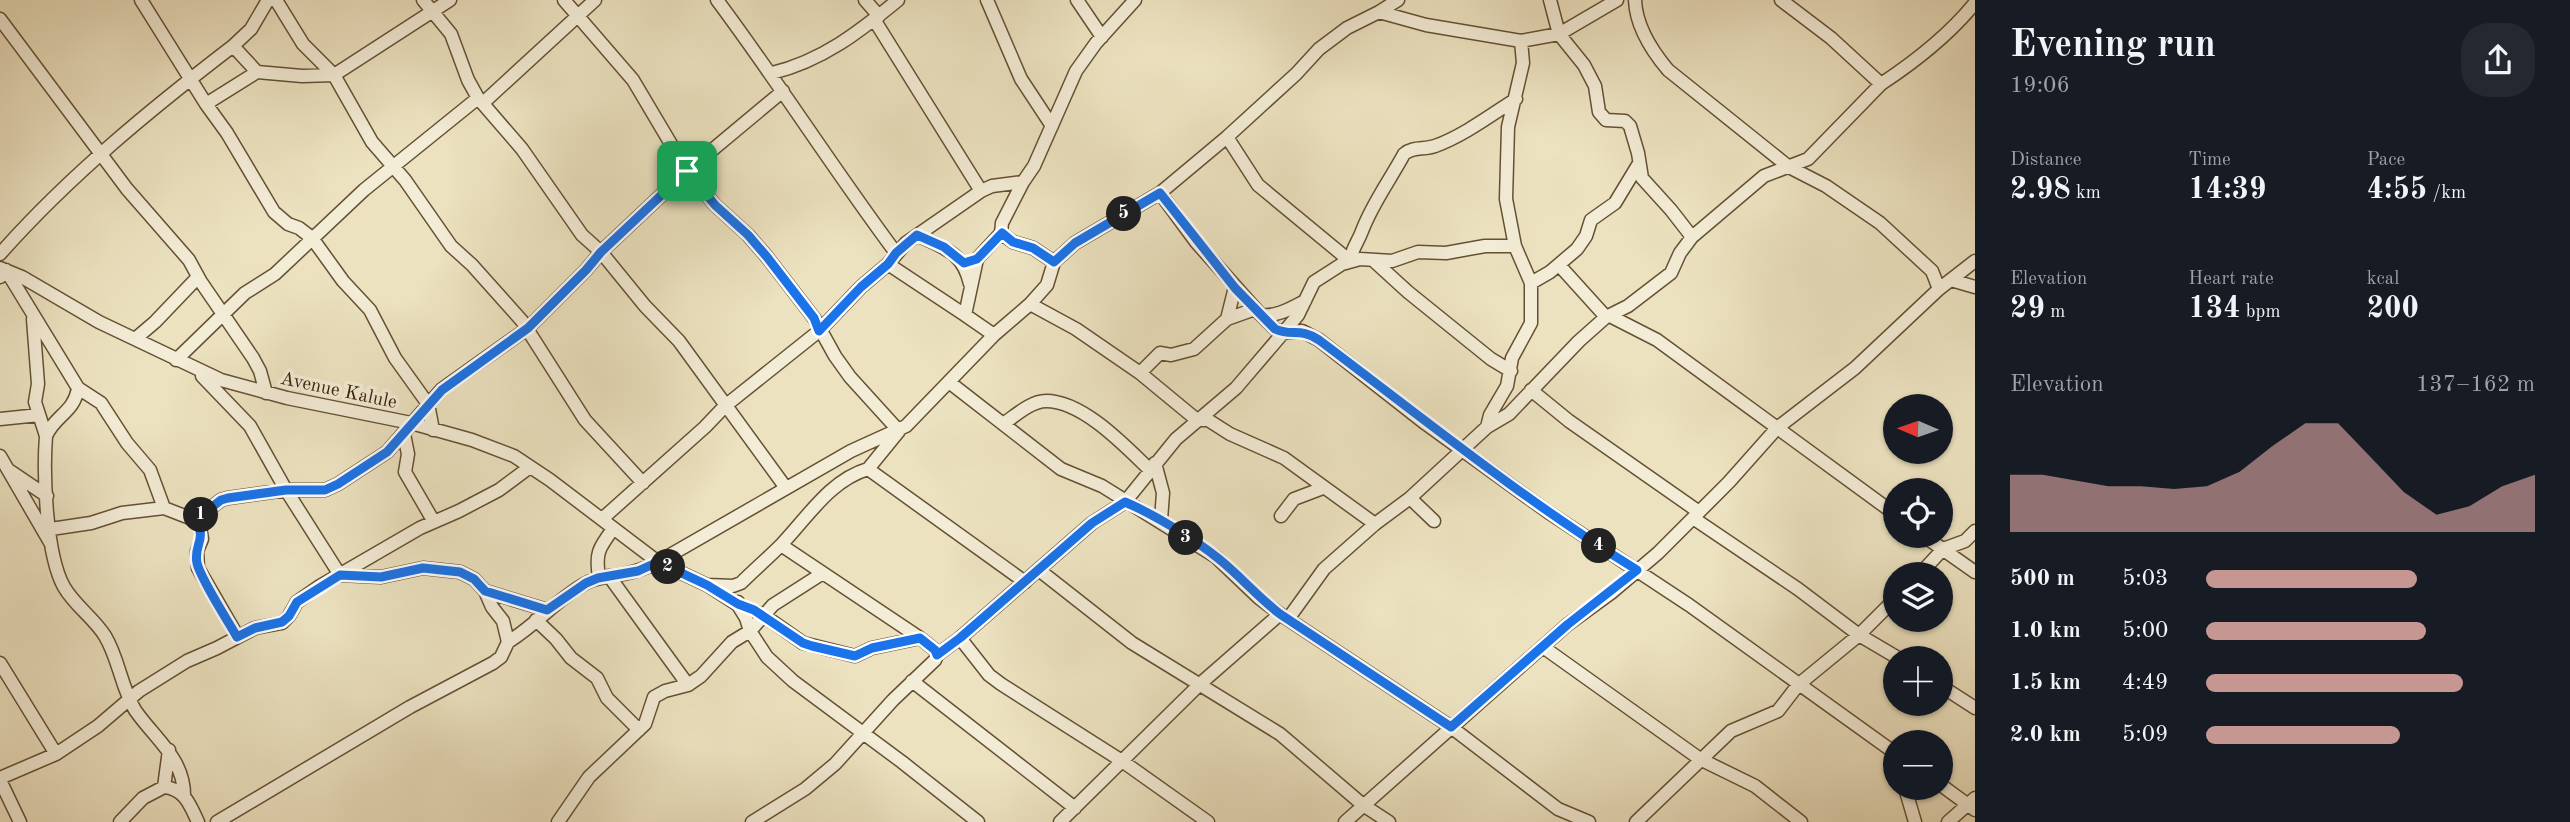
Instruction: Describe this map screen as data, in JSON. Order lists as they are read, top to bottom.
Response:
{
  "streets": {
    "street": ["Avenue Kalule"]
  },
  "north": "left",
  "page": {
    "heading": ["Evening run", "19:06"],
    "stats": [
      ["Distance", "2.98 km"],
      ["Time", "14:39"],
      ["Pace", "4:55 /km"],
      ["Elevation", "29 m"],
      ["Heart rate", "134 bpm"],
      ["kcal", "200"]
    ],
    "pins": [
      "5",
      "1",
      "3",
      "4",
      "2"
    ],
    "chart": ["Elevation", "137–162 m"],
    "map_buttons": ["+", "−"],
    "list": [
      {
        "name": "500 m",
        "note": "5:03"
      },
      {
        "name": "1.0 km",
        "note": "5:00"
      },
      {
        "name": "1.5 km",
        "note": "4:49"
      },
      {
        "name": "2.0 km",
        "note": "5:09"
      }
    ]
  }
}
